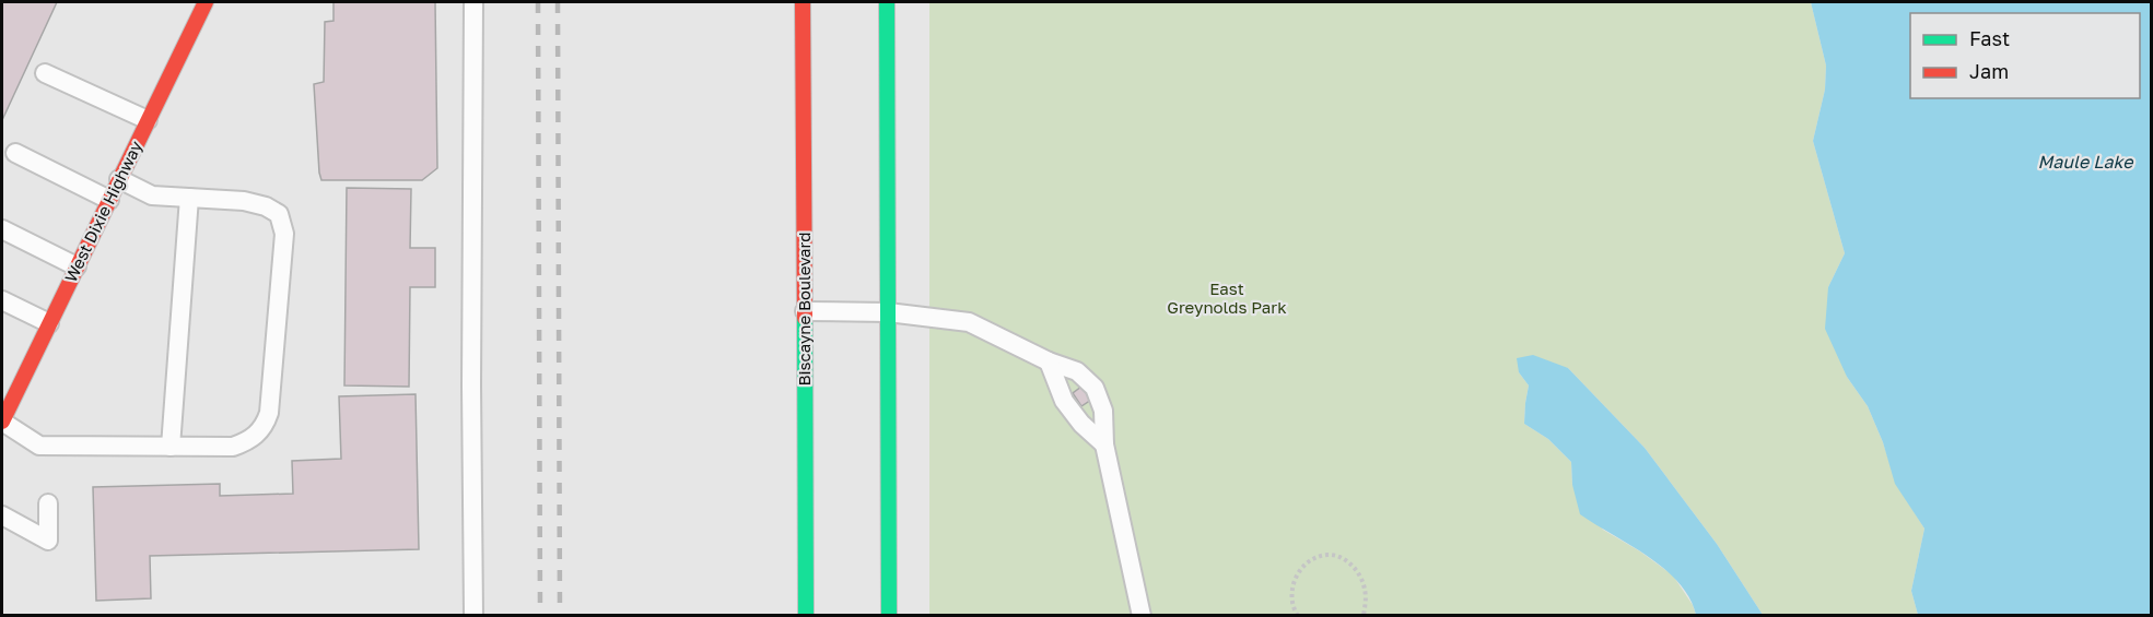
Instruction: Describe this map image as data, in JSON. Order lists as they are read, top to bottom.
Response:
{
  "streets": {
    "main road": ["West Dixie Highway", "Biscayne Boulevard"]
  },
  "water": ["Maule Lake"],
  "parks": ["East Greynolds Park"],
  "legend": ["Fast", "Jam"]
}
